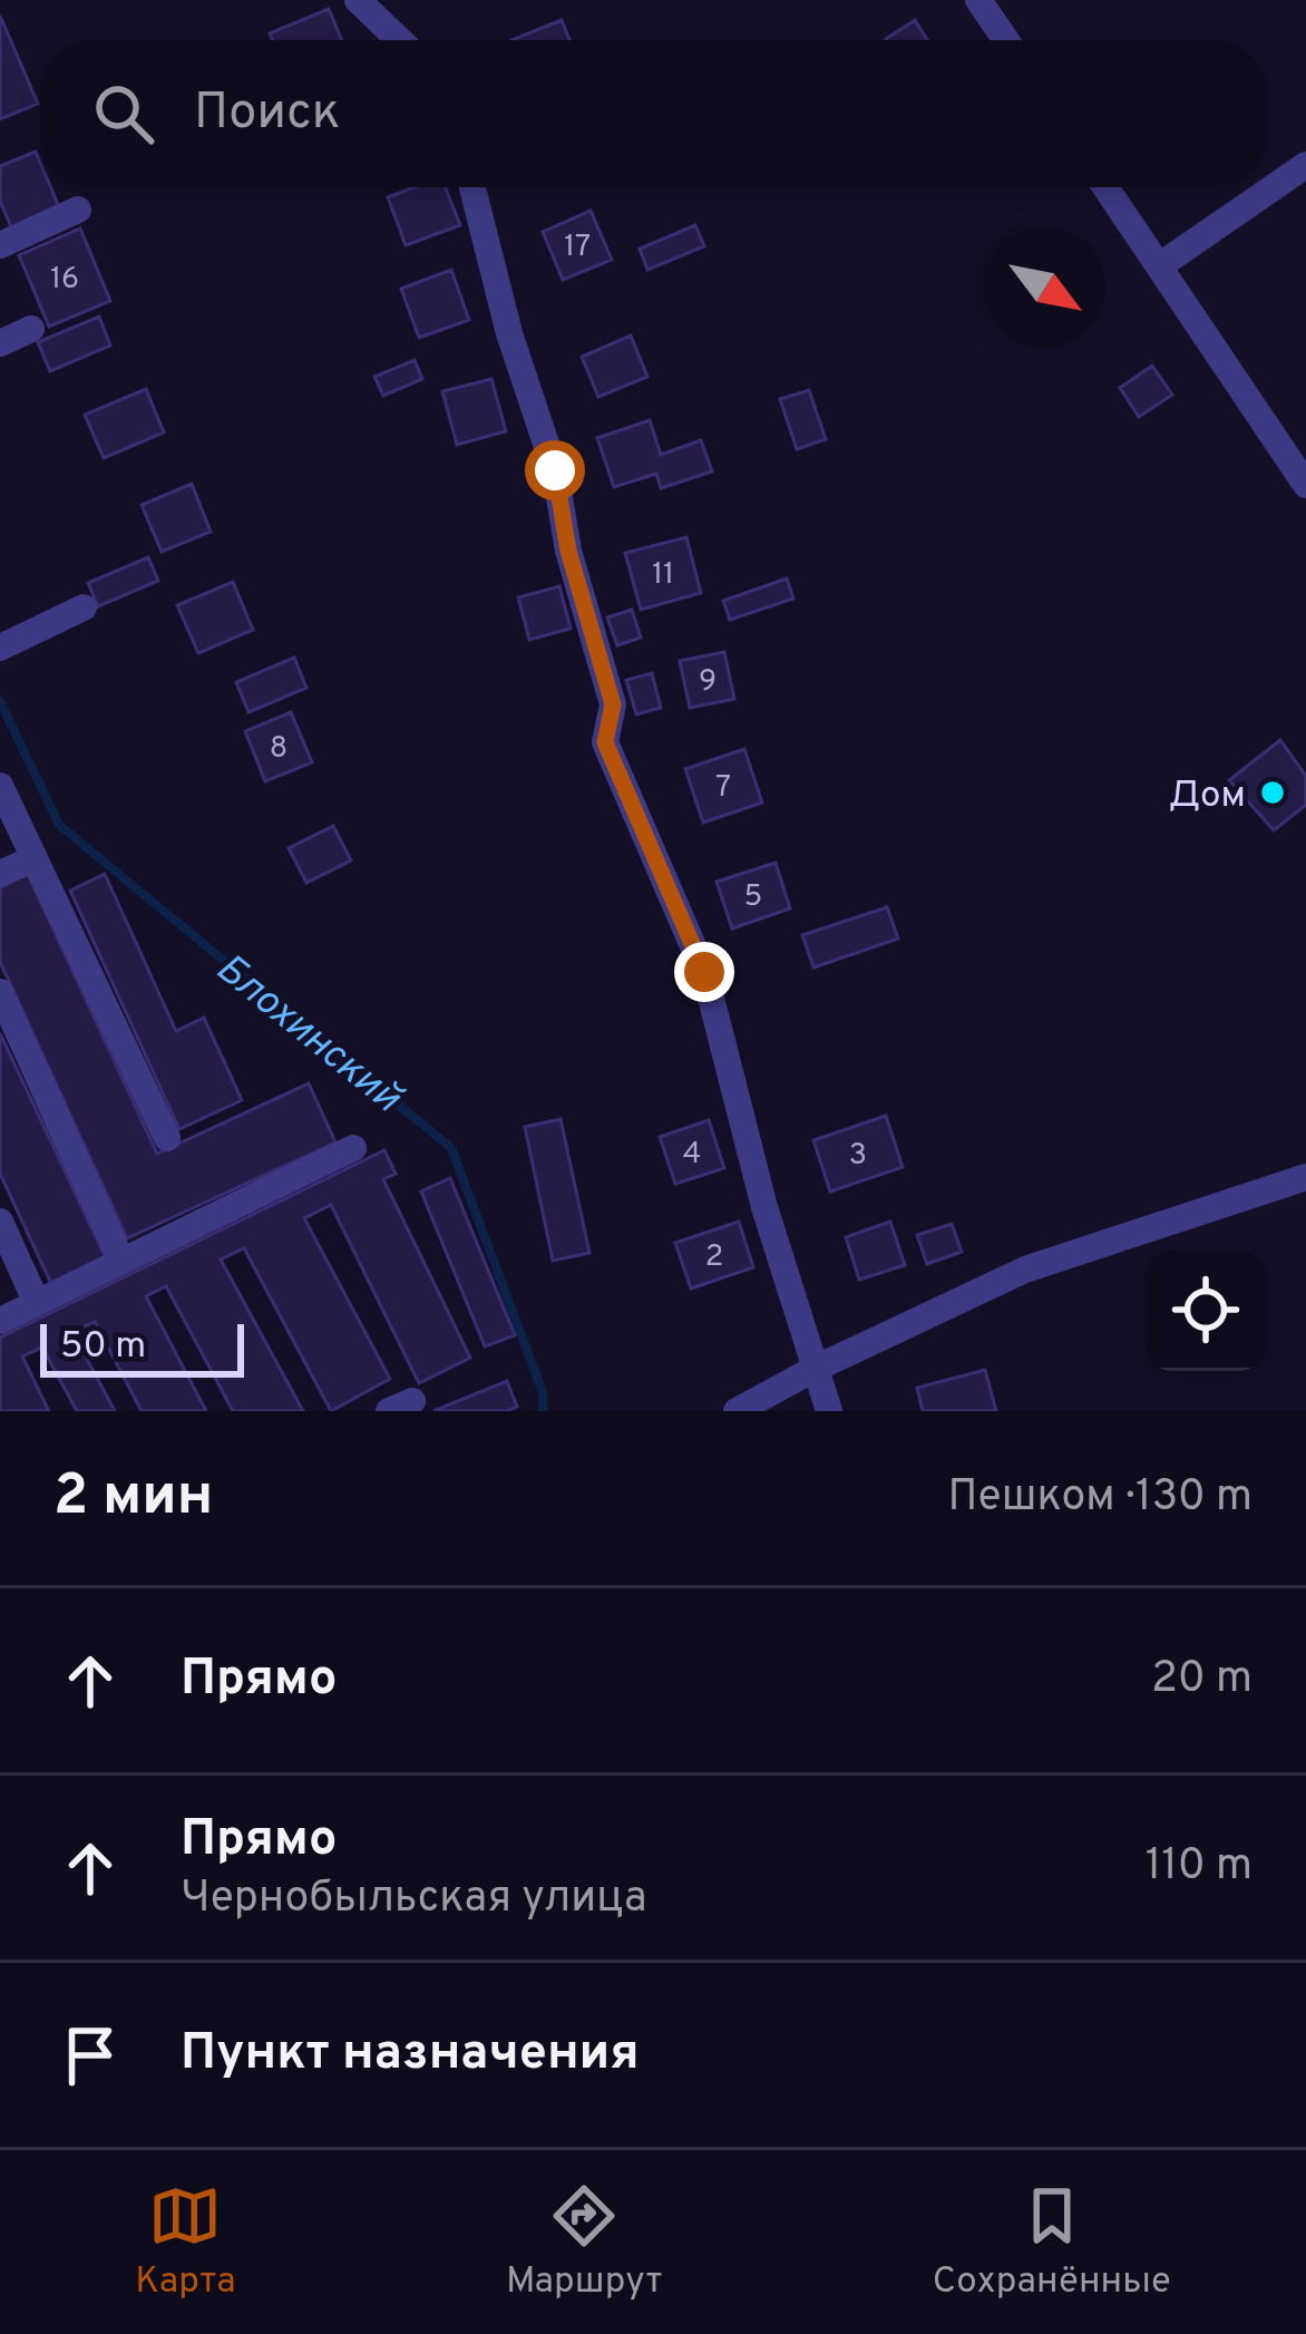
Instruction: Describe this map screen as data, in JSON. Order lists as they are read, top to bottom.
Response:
{
  "water": ["Блохинский"],
  "places": ["Дом"],
  "house_numbers": [
    "17",
    "16",
    "11",
    "9",
    "8",
    "7",
    "5",
    "4",
    "3",
    "2"
  ],
  "scale_bar": "50 m",
  "north": "bottom right",
  "page": {
    "search": "Поиск",
    "scale": "50 m",
    "heading": ["2 мин", "Пешком · 130 m"],
    "list": [
      ["Прямо", "20 m"],
      ["Прямо", "Чернобыльская улица", "110 m"],
      "Пункт назначения"
    ],
    "nav": ["Карта", "Маршрут", "Сохранённые"]
  }
}
